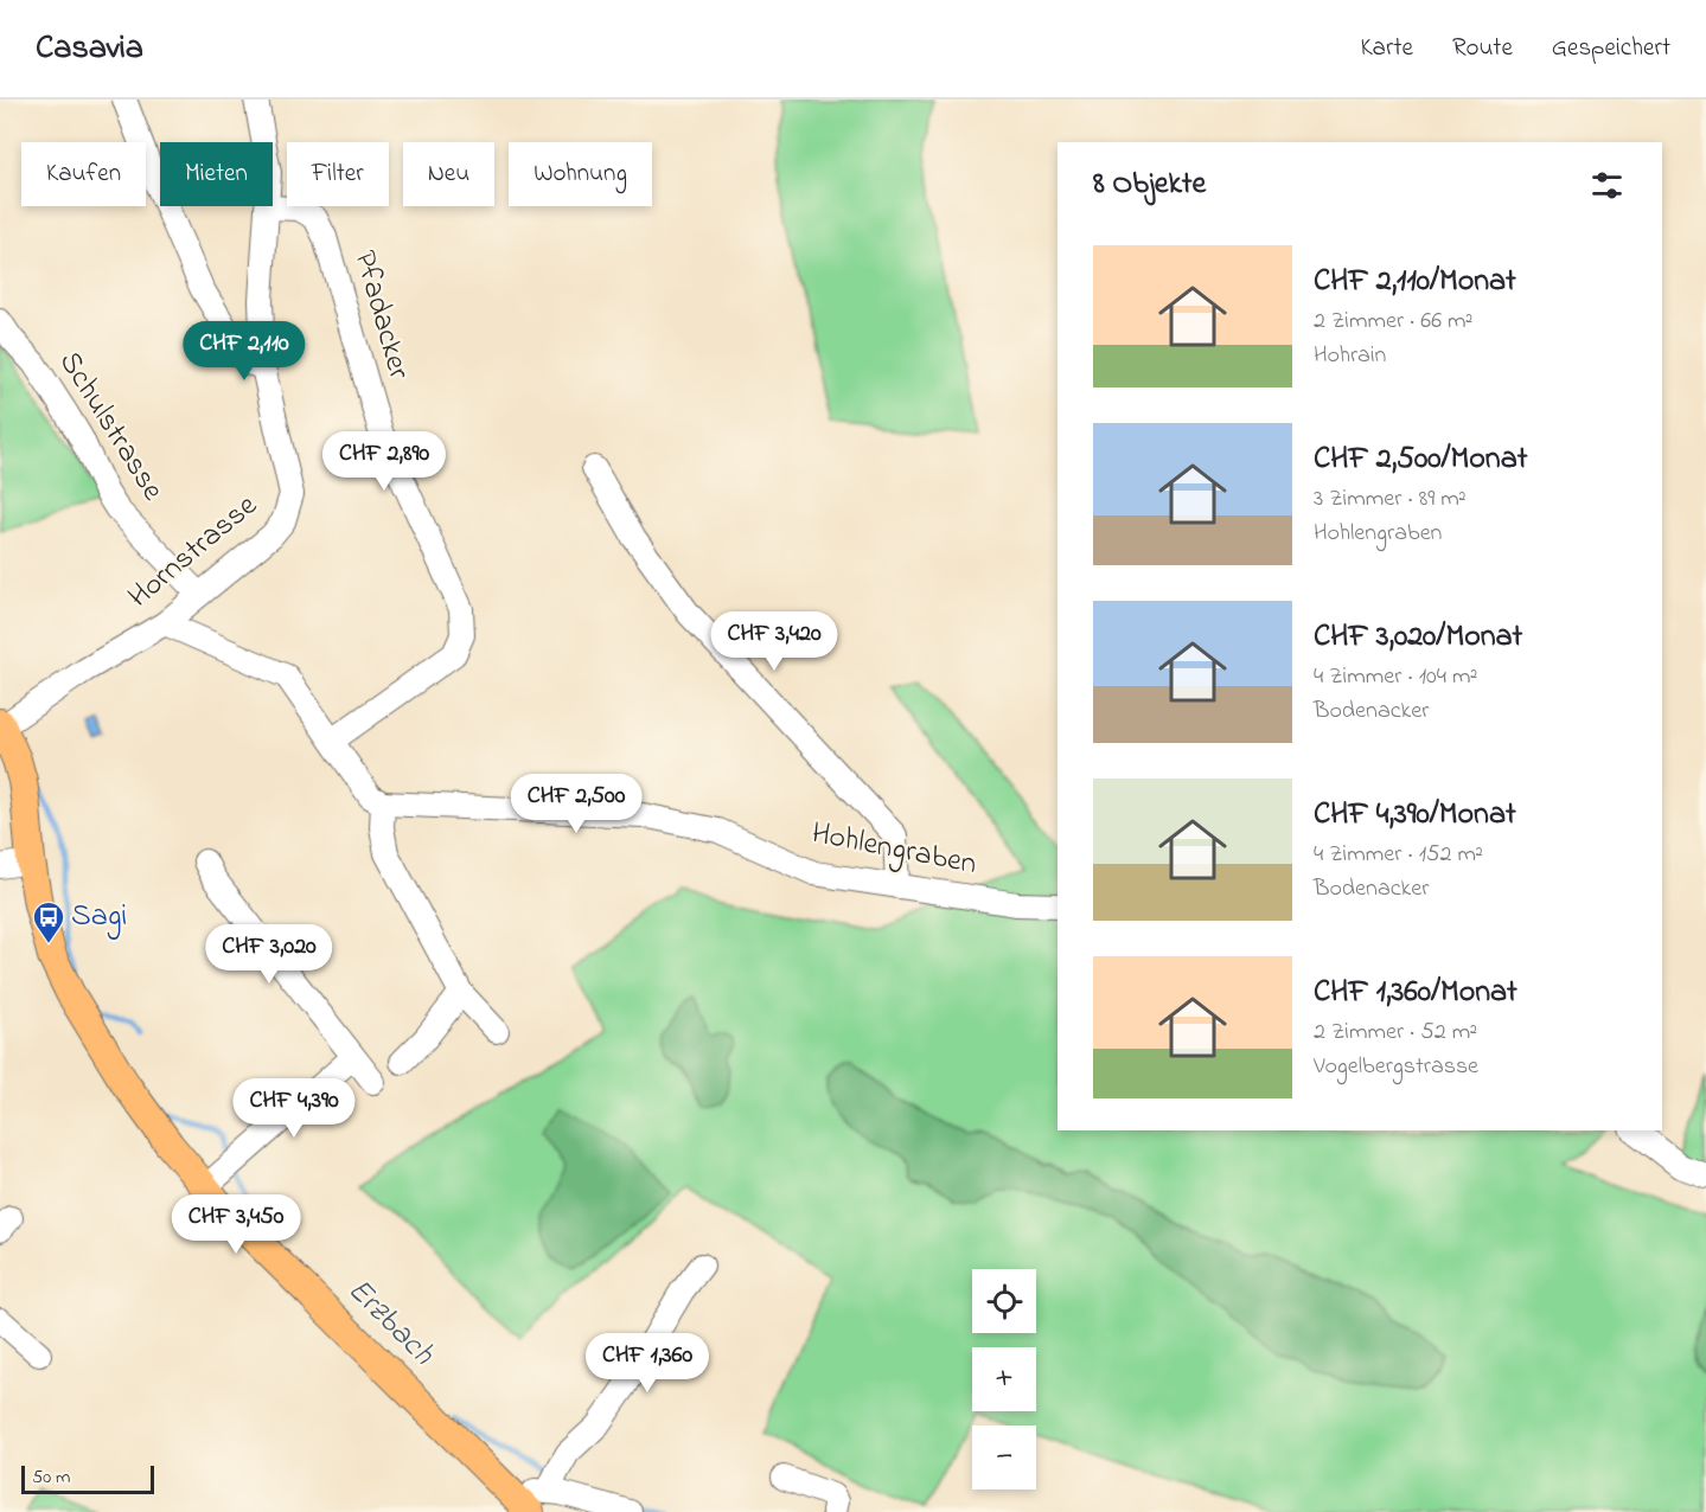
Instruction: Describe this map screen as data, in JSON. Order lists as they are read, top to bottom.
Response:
{
  "streets": {
    "street": [
      "Pfadacker",
      "Schulstrasse",
      "Hornstrasse",
      "Hohlengraben"
    ]
  },
  "crossings": [
    ["Pfadacker", "Hornstrasse"],
    ["Schulstrasse", "Hornstrasse"]
  ],
  "water": ["Erzbach"],
  "places": {
    "bus stop": ["Sagi"]
  },
  "scale_bar": "50 m",
  "page": {
    "header": "Casavia",
    "nav": ["Karte", "Route", "Gespeichert"],
    "chip": [
      "Kaufen",
      "Mieten",
      "Filter",
      "Neu",
      "Wohnung"
    ],
    "heading": "8 Objekte",
    "list": [
      {
        "name": "CHF 2,110/Monat",
        "note": "2 Zimmer · 66 m² · Hohrain"
      },
      {
        "name": "CHF 2,500/Monat",
        "note": "3 Zimmer · 89 m² · Hohlengraben"
      },
      {
        "name": "CHF 3,020/Monat",
        "note": "4 Zimmer · 104 m² · Bodenacker"
      },
      {
        "name": "CHF 4,390/Monat",
        "note": "4 Zimmer · 152 m² · Bodenacker"
      },
      {
        "name": "CHF 1,360/Monat",
        "note": "2 Zimmer · 52 m² · Vogelbergstrasse"
      }
    ],
    "price": [
      "CHF 2,110",
      "CHF 2,890",
      "CHF 3,420",
      "CHF 2,500",
      "CHF 3,020",
      "CHF 4,390",
      "CHF 3,450",
      "CHF 1,360"
    ],
    "map_buttons": ["+", "−"],
    "scale": "50 m"
  }
}
